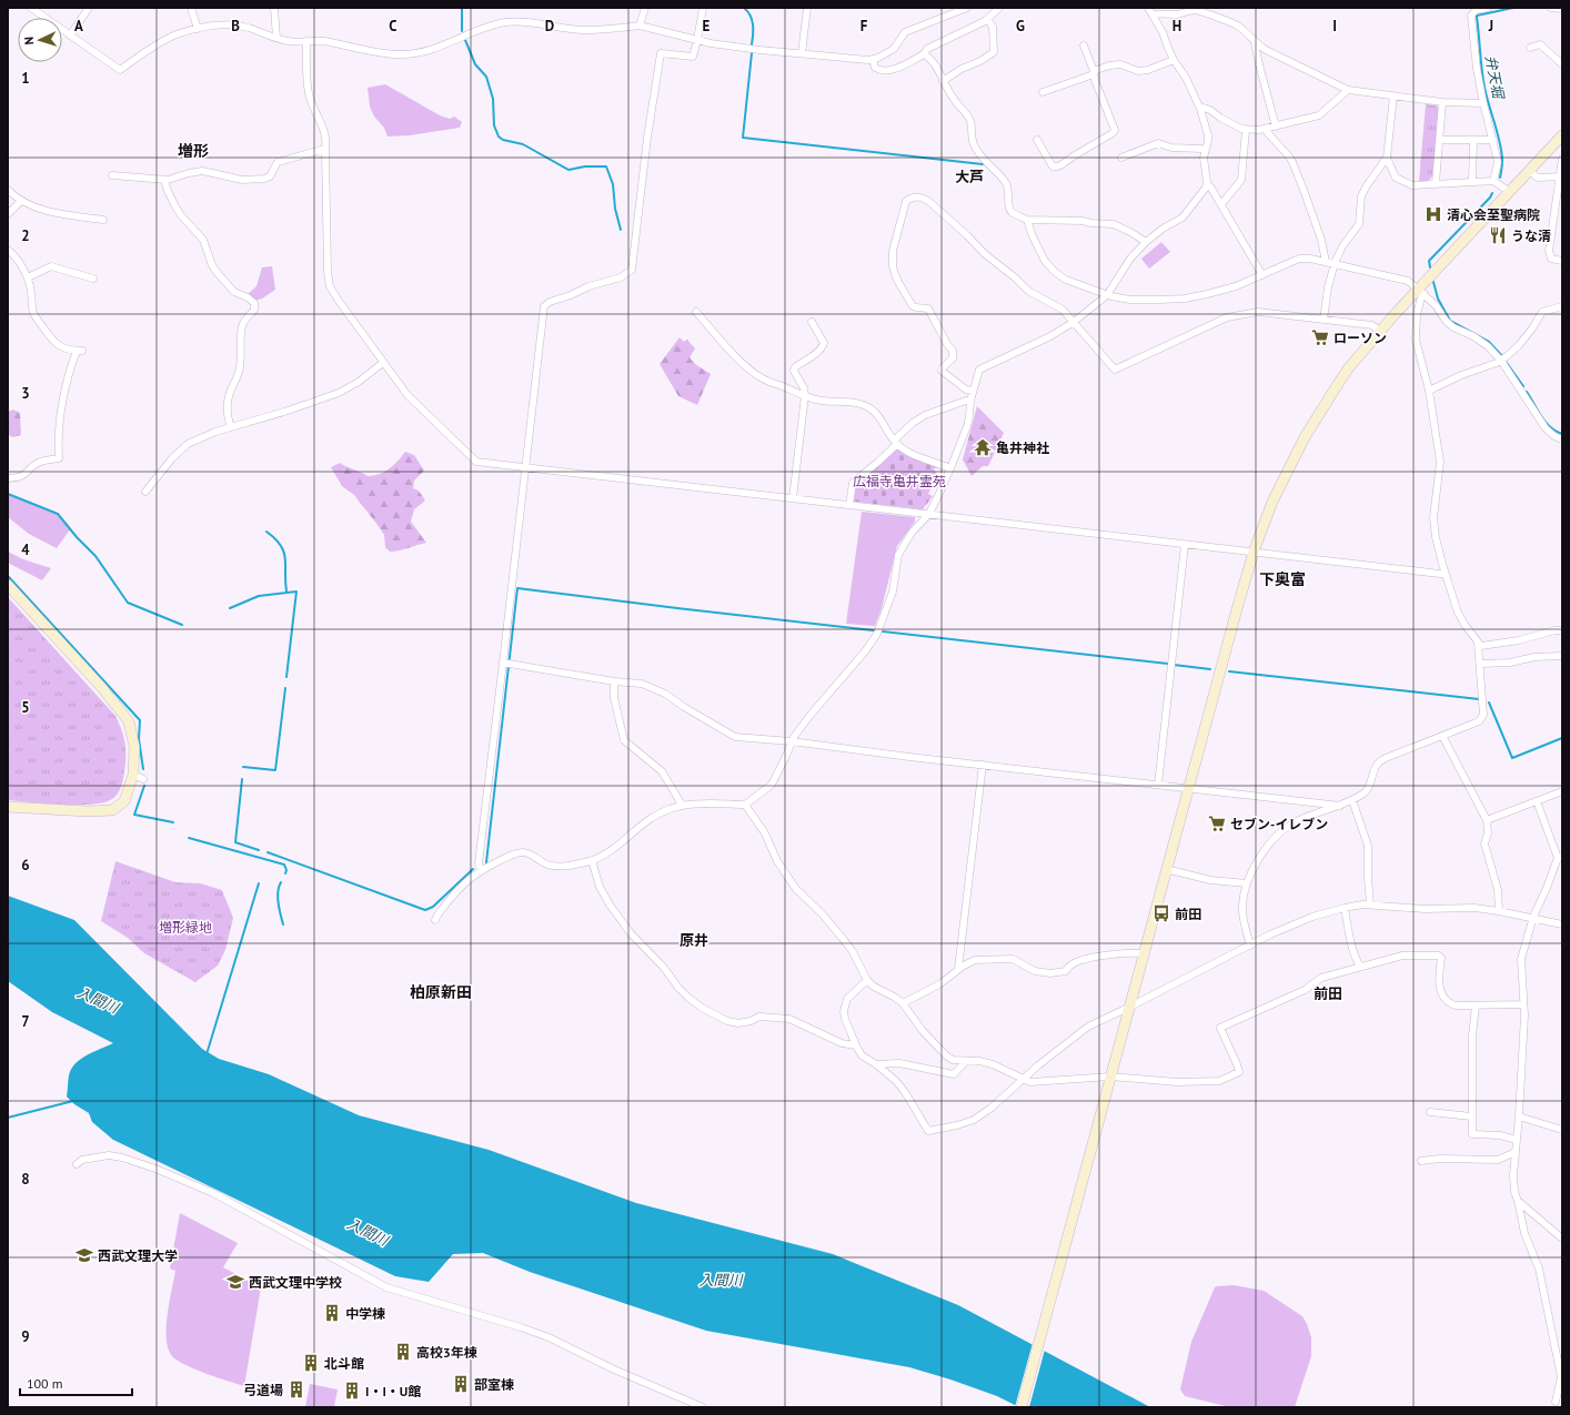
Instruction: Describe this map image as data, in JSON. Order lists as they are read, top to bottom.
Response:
{
  "districts": [
    "増形",
    "大芦",
    "下奥富",
    "原井",
    "柏原新田",
    "前田"
  ],
  "water": ["弁天堀", "入間川"],
  "parks": ["広福寺亀井霊苑", "増形緑地"],
  "places": {
    "hospital": ["清心会至聖病院"],
    "restaurant": ["うな清"],
    "supermarket": ["ローソン", "セブン-イレブン"],
    "temple": ["亀井神社"],
    "bus stop": ["前田"],
    "school or university": ["西武文理大学", "西武文理中学校"],
    "building": [
      "中学棟",
      "高校3年棟",
      "北斗館",
      "部室棟",
      "弓道場",
      "I・I・U館"
    ]
  },
  "scale_bar": "100 m",
  "north": "left",
  "grid": {
    "columns": [
      "A",
      "B",
      "C",
      "D",
      "E",
      "F",
      "G",
      "H",
      "I",
      "J"
    ],
    "rows": [
      "1",
      "2",
      "3",
      "4",
      "5",
      "6",
      "7",
      "8",
      "9"
    ]
  }
}
